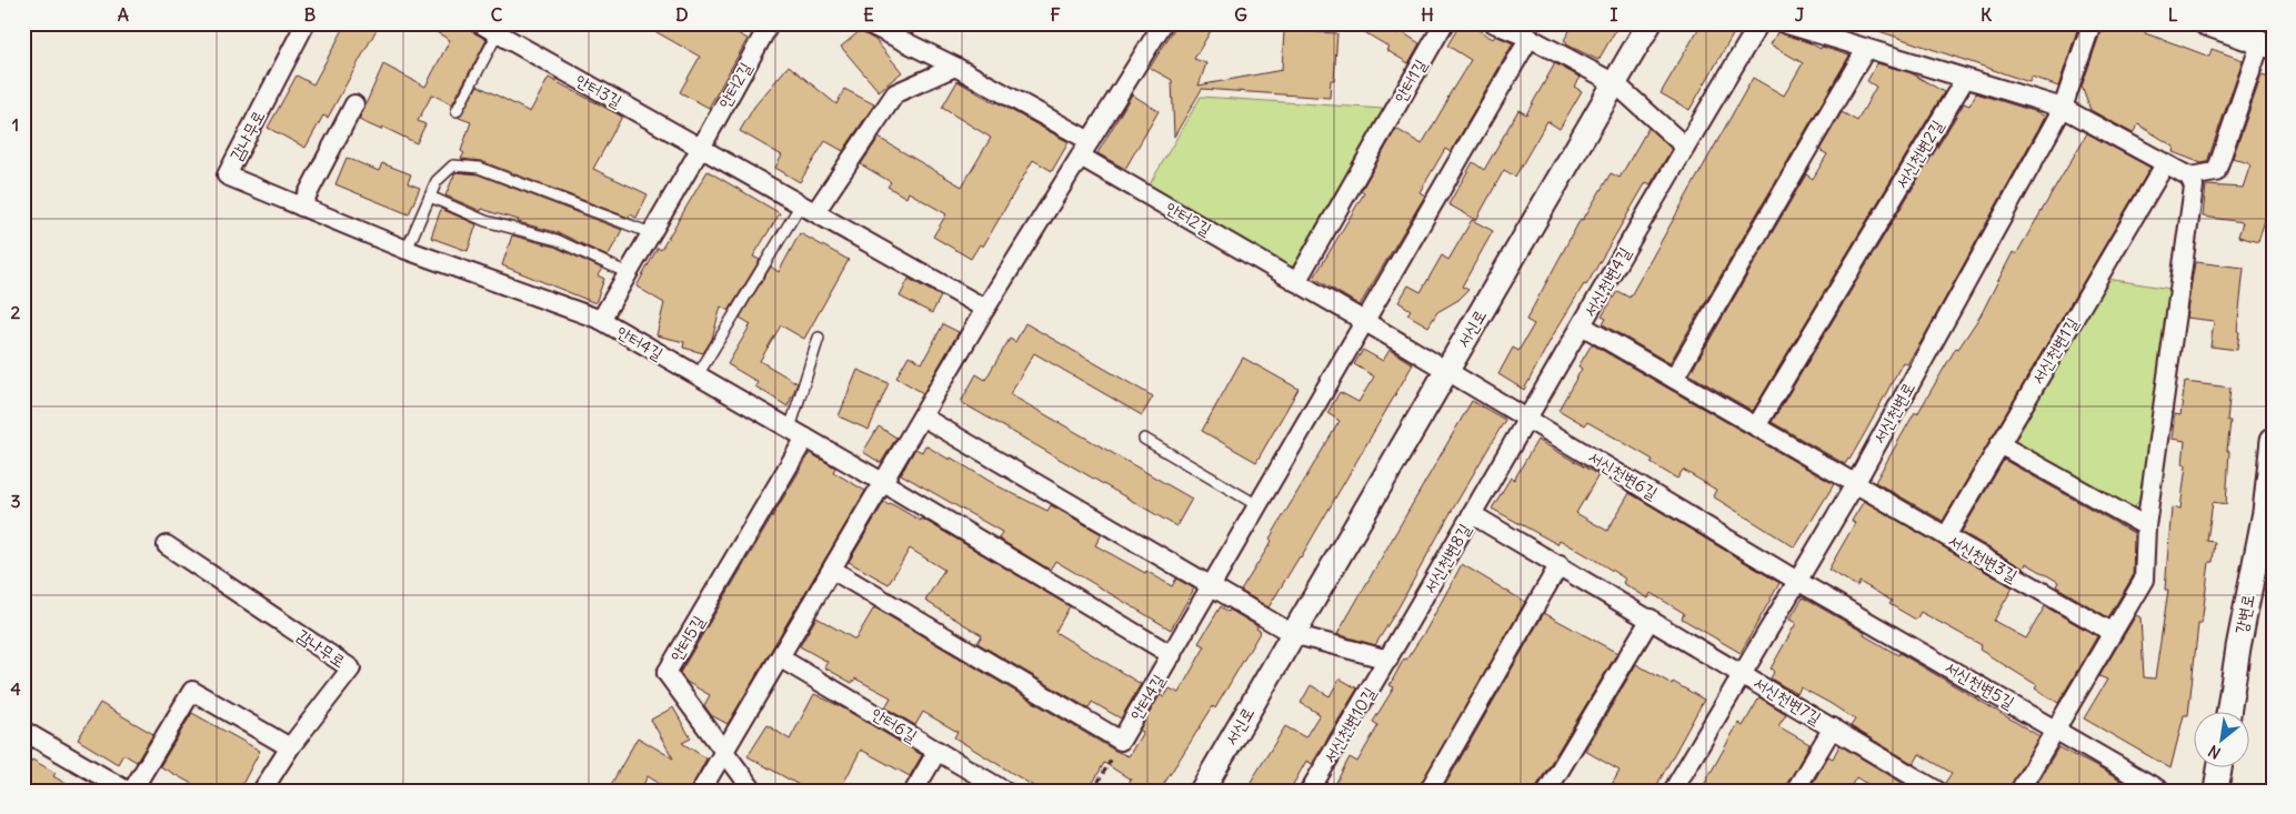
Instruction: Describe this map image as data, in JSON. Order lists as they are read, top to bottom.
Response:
{
  "streets": {
    "street": [
      "안터1길",
      "안터2길",
      "안터3길",
      "감나무로",
      "서신천변2길",
      "서신천변4길",
      "서신로",
      "안터4길",
      "서신천변1길",
      "서신천변로",
      "서신천변6길",
      "서신천변8길",
      "서신천변3길",
      "강변로",
      "안터5길",
      "서신천변5길",
      "서신천변7길",
      "안터6길",
      "서신천변10길"
    ]
  },
  "crossings": [
    ["안터1길", "안터2길"],
    ["안터2길", "안터3길"],
    ["안터2길", "서신로"],
    ["안터2길", "안터4길"],
    ["안터2길", "서신천변6길"],
    ["안터3길", "안터4길"],
    ["감나무로", "안터4길"],
    ["서신천변2길", "서신천변4길"],
    ["서신천변4길", "서신천변로"],
    ["서신천변4길", "서신천변3길"],
    ["서신로", "서신천변6길"],
    ["안터4길", "안터5길"],
    ["서신천변1길", "서신천변3길"],
    ["서신천변로", "서신천변6길"],
    ["서신천변로", "서신천변8길"],
    ["서신천변로", "서신천변3길"],
    ["서신천변로", "서신천변5길"],
    ["서신천변로", "서신천변7길"],
    ["서신천변6길", "서신천변5길"],
    ["서신천변8길", "서신천변7길"],
    ["서신천변8길", "서신천변10길"]
  ],
  "north": "bottom left",
  "grid": {
    "columns": [
      "A",
      "B",
      "C",
      "D",
      "E",
      "F",
      "G",
      "H",
      "I",
      "J",
      "K",
      "L"
    ],
    "rows": [
      "1",
      "2",
      "3",
      "4"
    ]
  }
}
